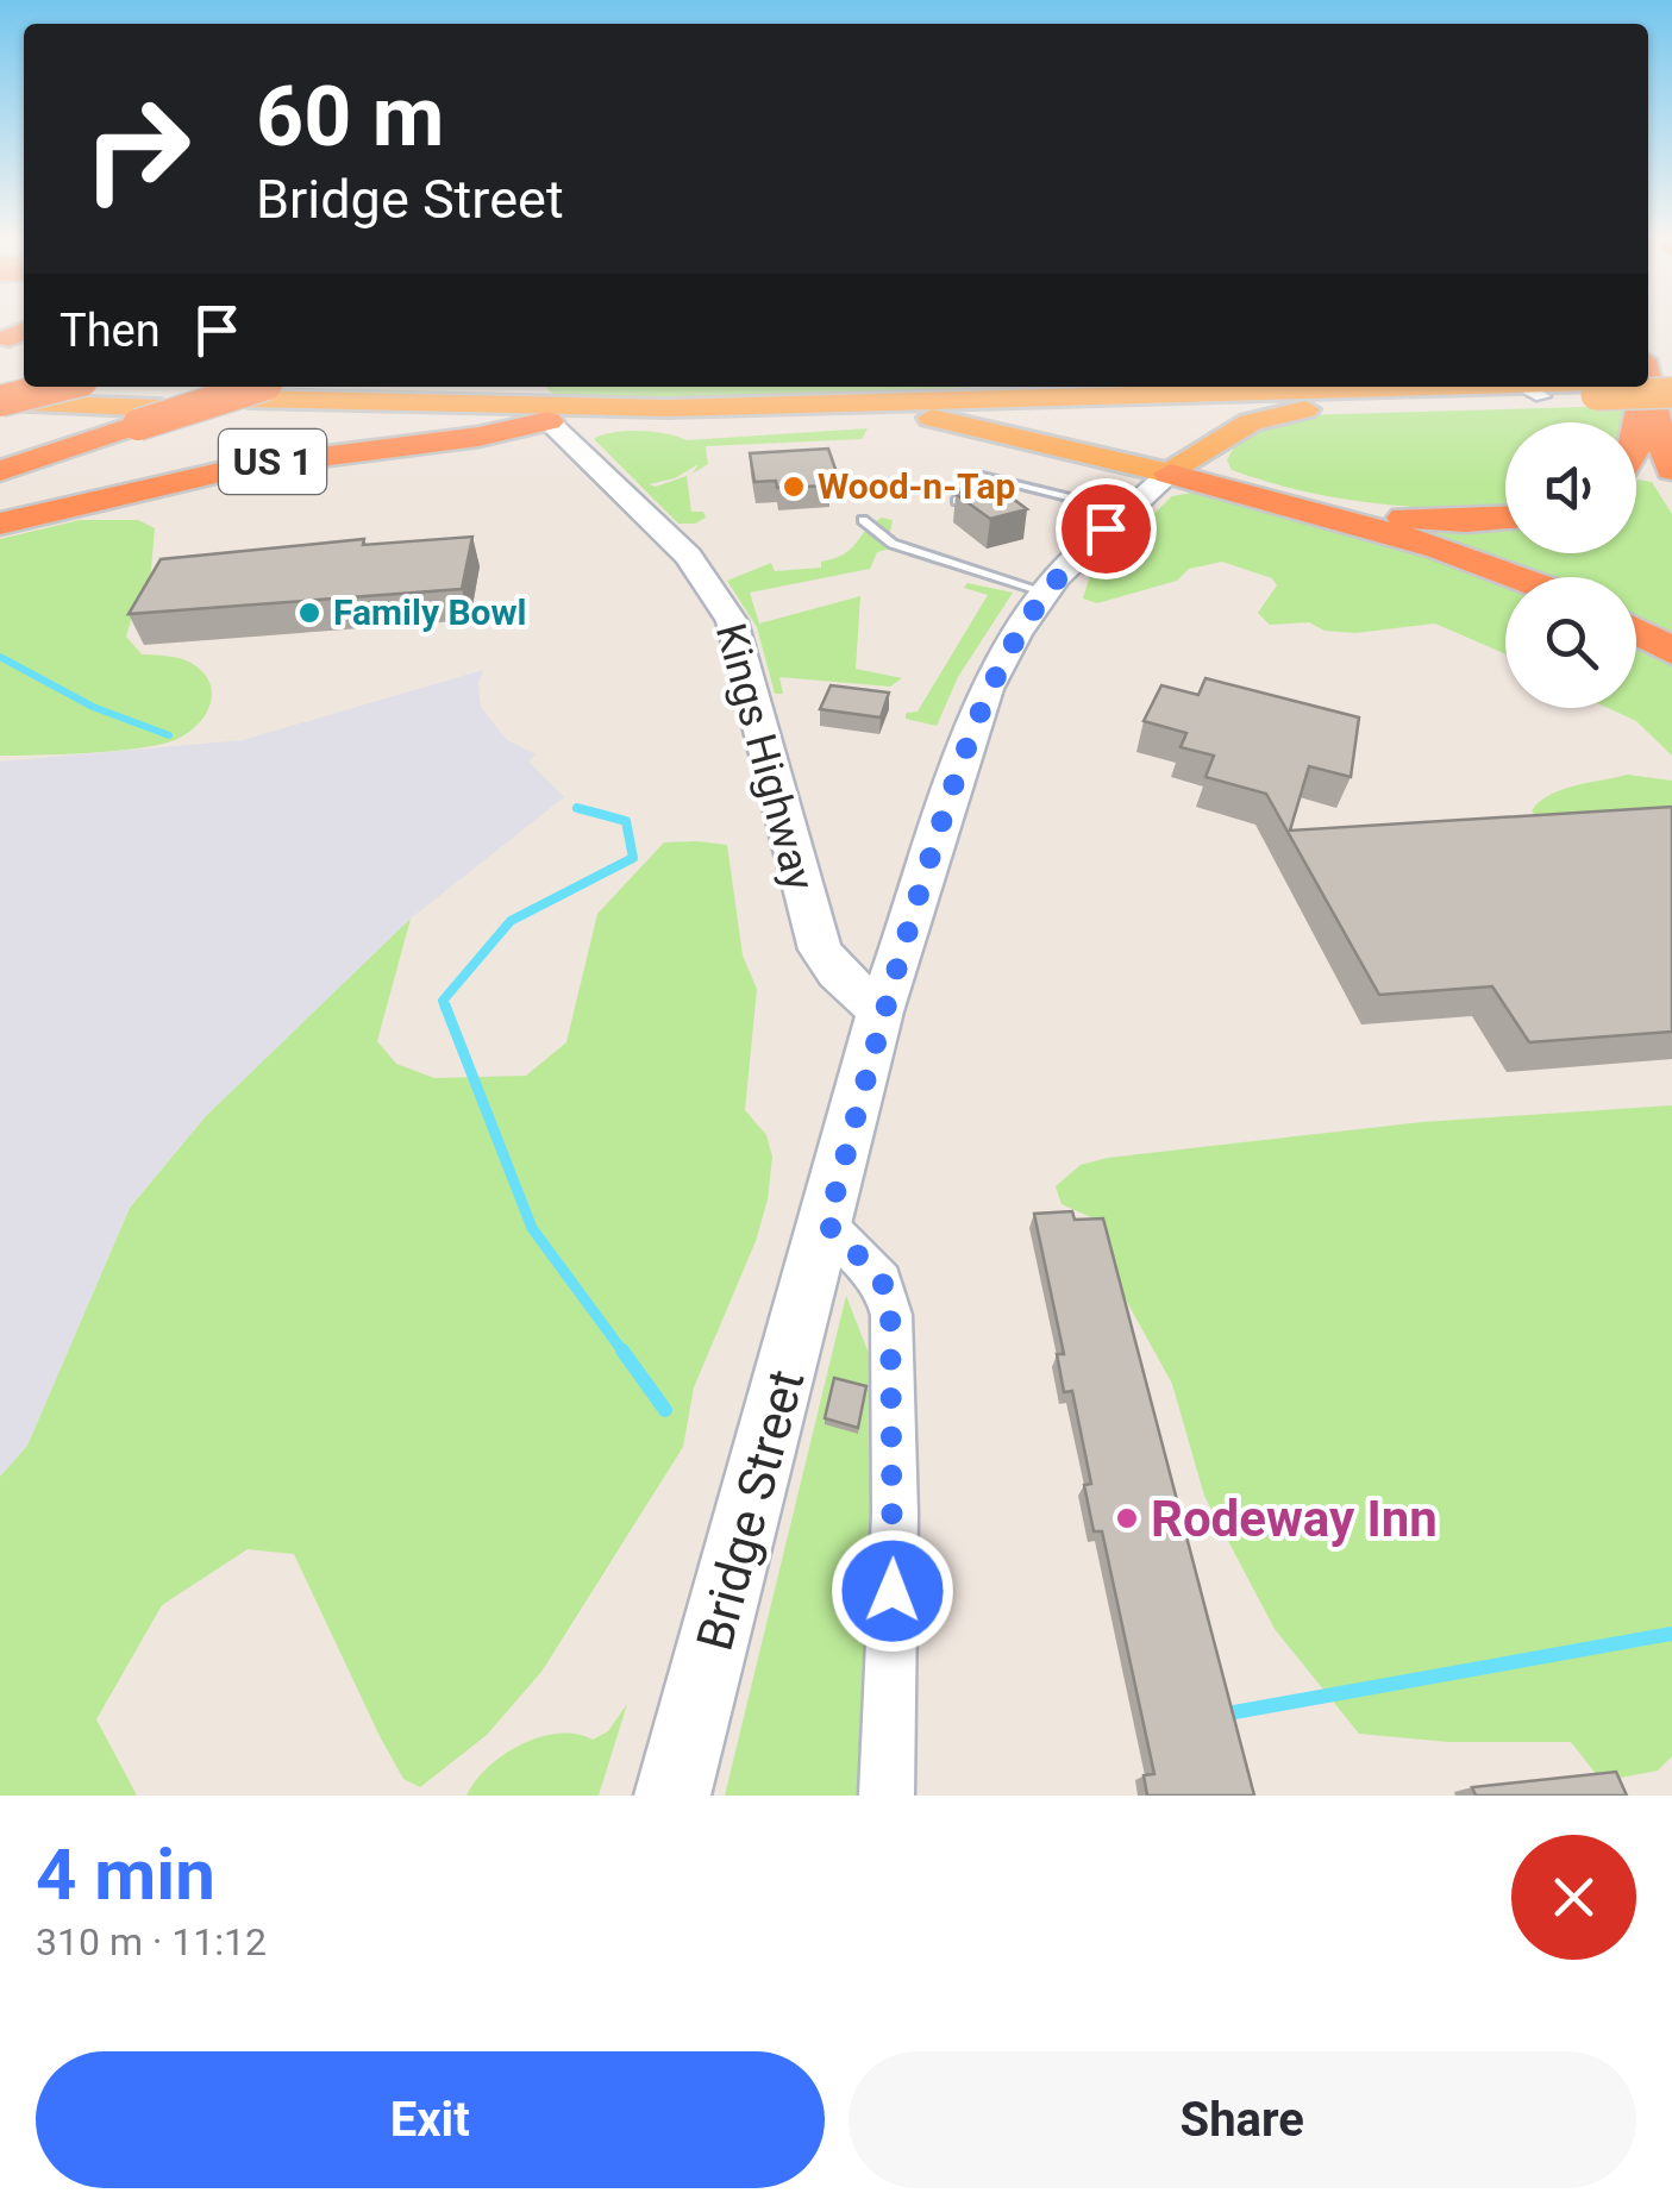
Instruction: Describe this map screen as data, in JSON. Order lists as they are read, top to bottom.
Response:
{
  "streets": {
    "highway": ["US 1"],
    "main road": ["Kings Highway", "Bridge Street"]
  },
  "crossings": [
    ["US 1", "Kings Highway"],
    ["US 1", "Bridge Street"],
    ["Kings Highway", "Bridge Street"]
  ],
  "places": ["Wood-n-Tap", "Family Bowl", "Rodeway Inn"],
  "page": {
    "turn": ["60 m", "Bridge Street"],
    "then": "Then",
    "heading": ["4 min", "310 m · 11:12"],
    "buttons": ["Exit", "Share"]
  }
}
